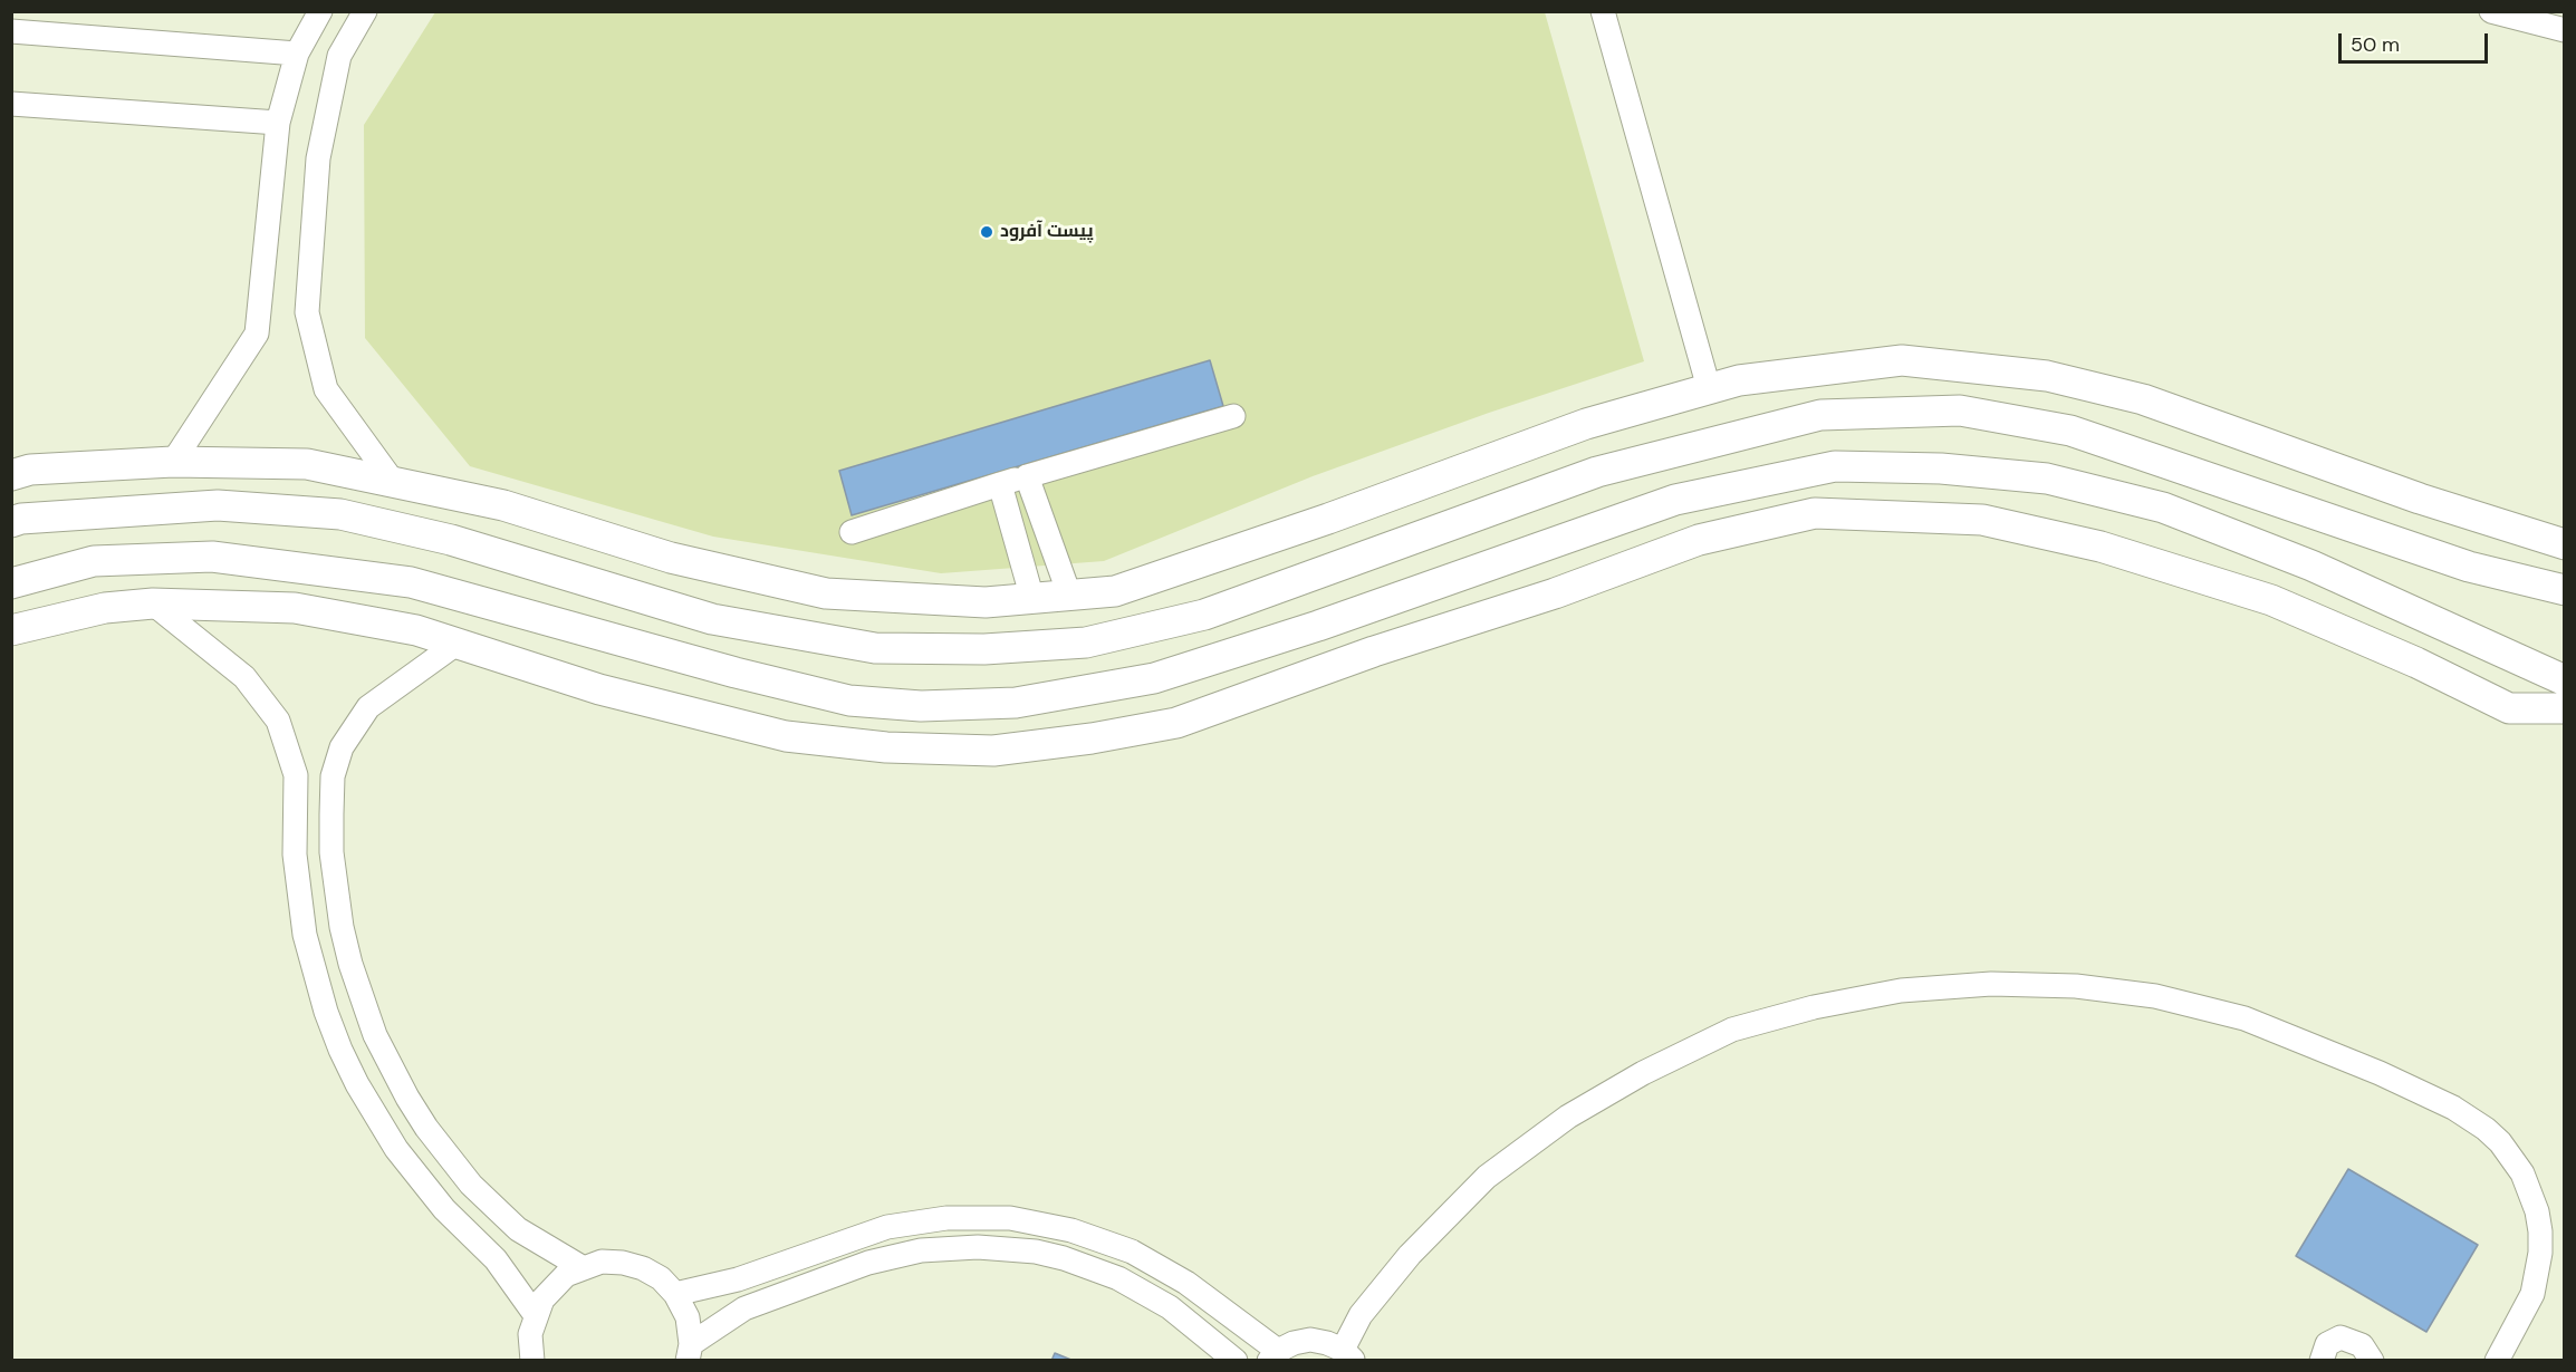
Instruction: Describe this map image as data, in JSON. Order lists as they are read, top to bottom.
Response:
{
  "places": ["پیست آفرود"],
  "scale_bar": "50 m"
}
